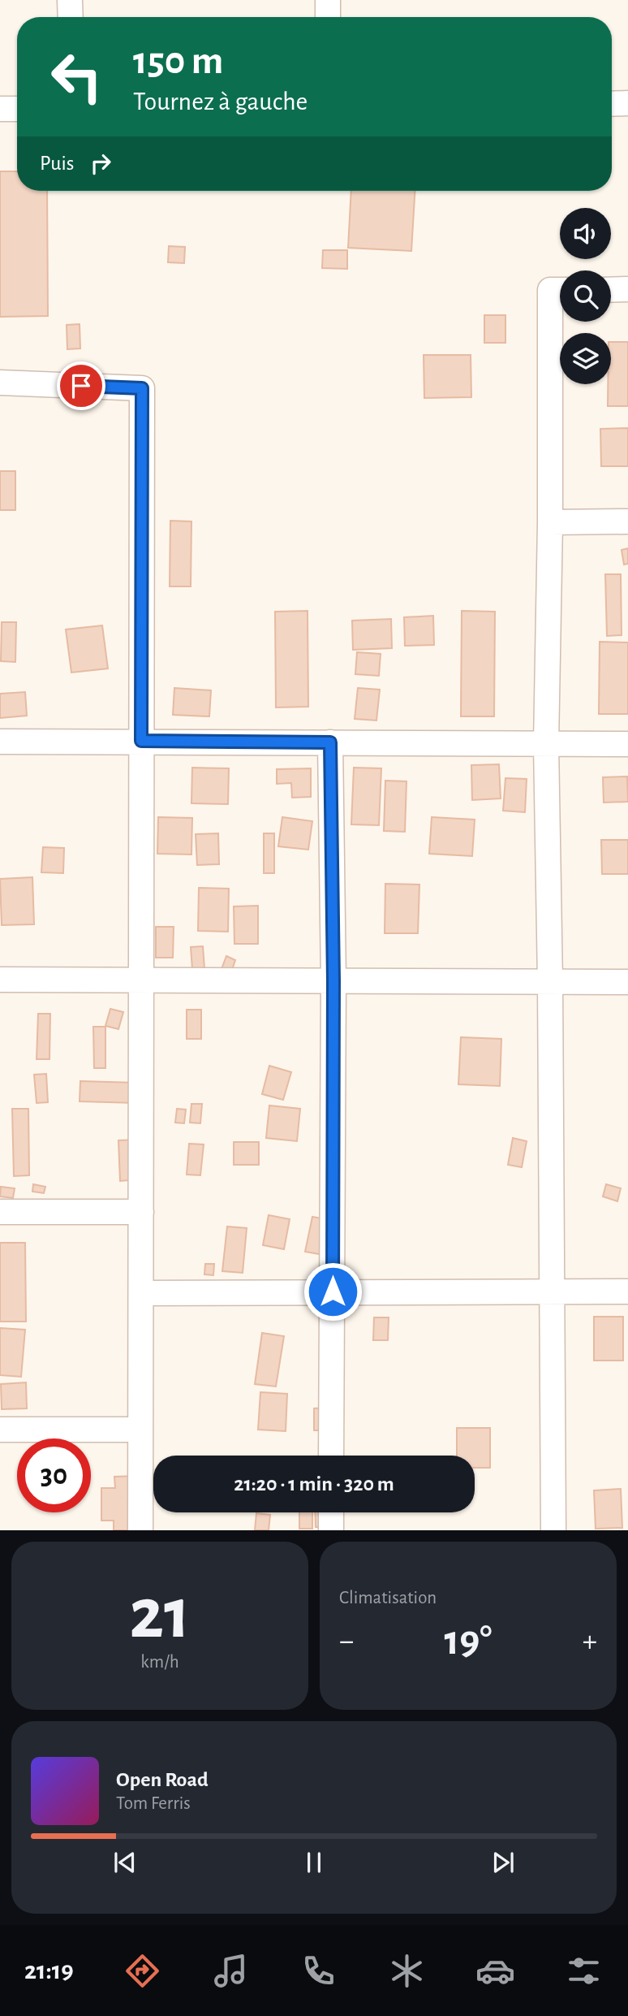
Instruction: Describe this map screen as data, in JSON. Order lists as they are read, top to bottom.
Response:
{
  "page": {
    "turn": ["150 m", "Tournez à gauche"],
    "then": "Puis",
    "limit": "30",
    "trip": "21:20 · 1 min · 320 m",
    "tile": [
      ["21", "km/h"],
      "Climatisation"
    ],
    "heat": ["−", "19°", "+"],
    "song": ["Open Road", "Tom Ferris"],
    "tabs": "21:19"
  }
}
